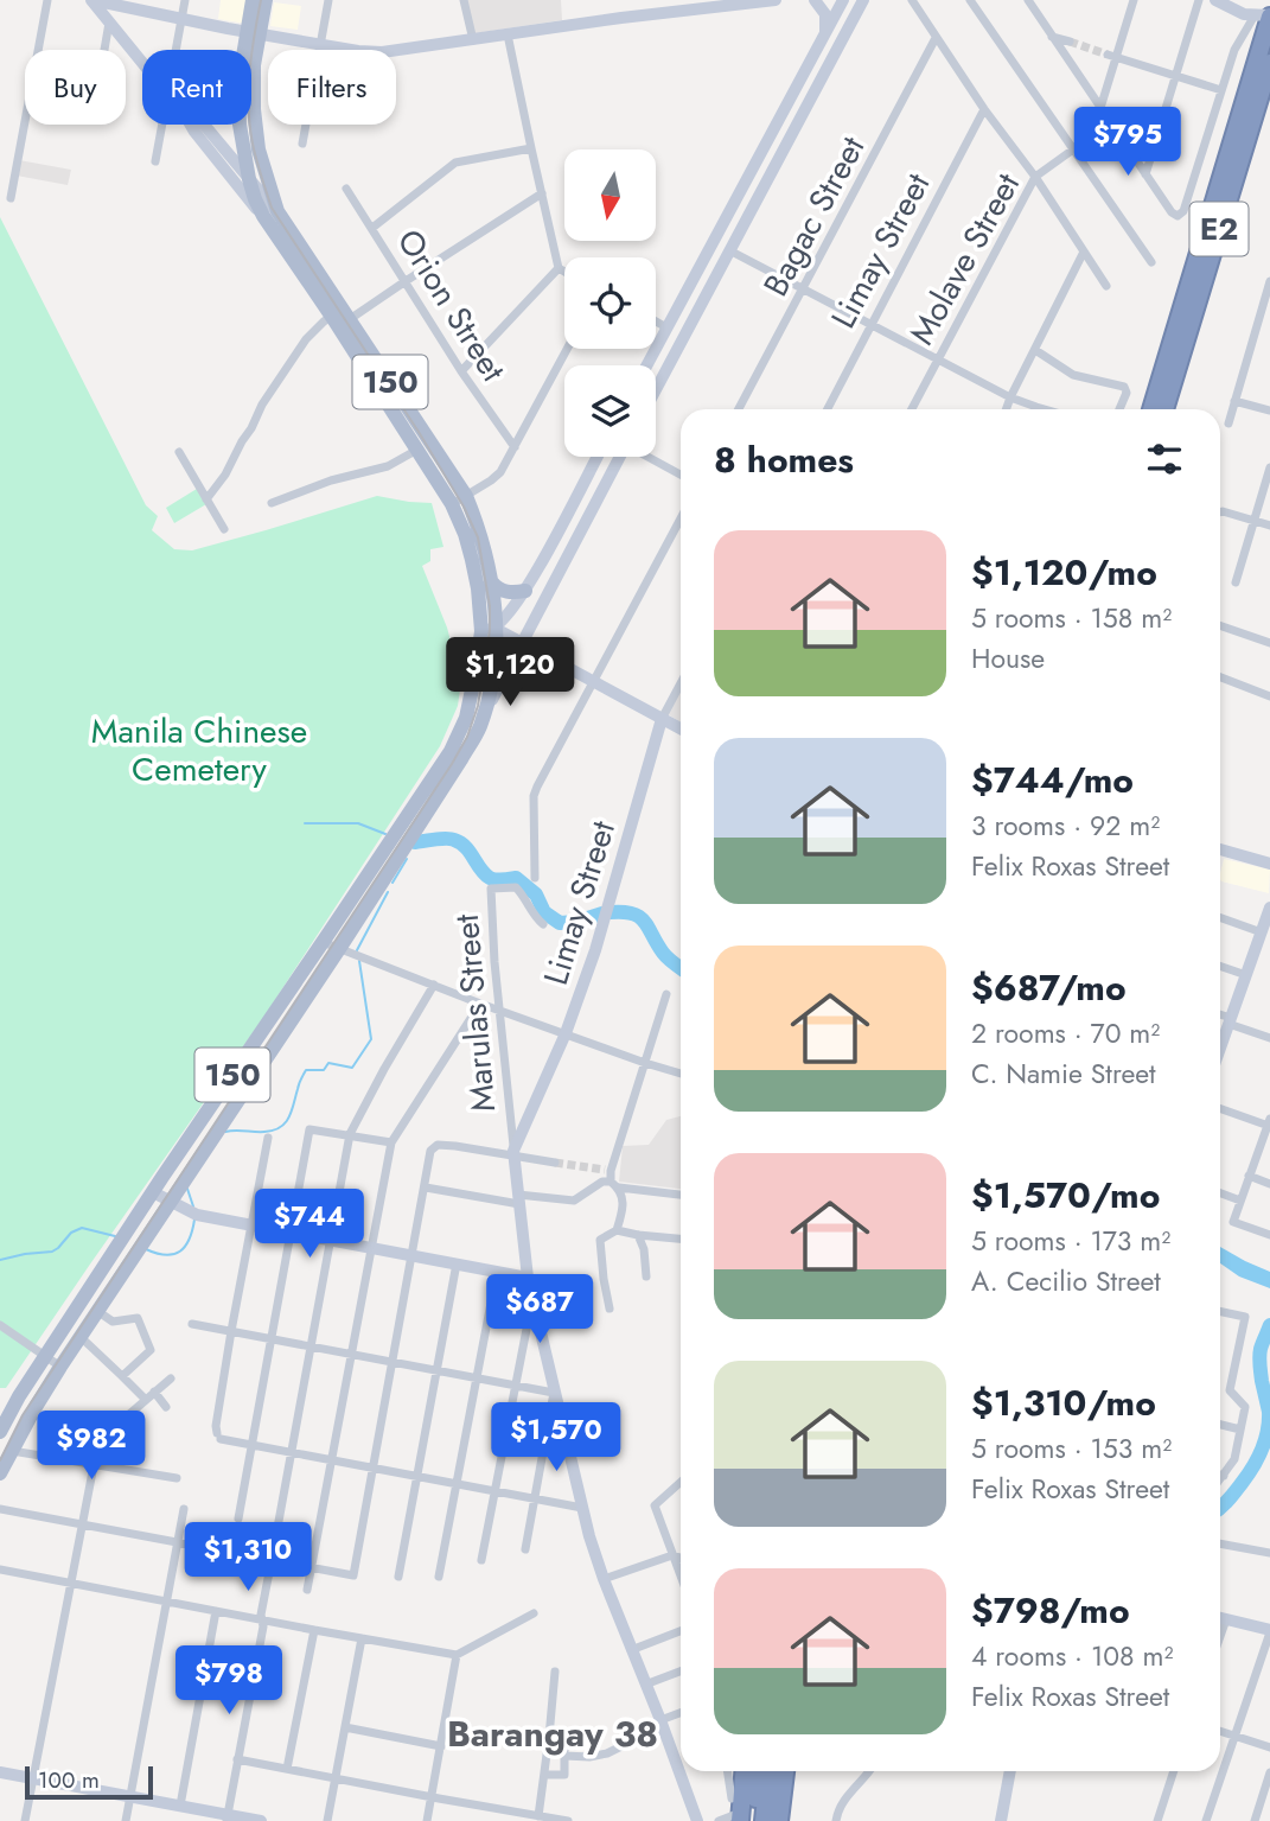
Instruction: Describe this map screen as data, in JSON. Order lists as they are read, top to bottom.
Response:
{
  "streets": {
    "highway": ["E2"],
    "main road": ["150"],
    "street": [
      "Bagac Street",
      "Limay Street",
      "Molave Street",
      "Orion Street",
      "Marulas Street"
    ]
  },
  "crossings": [
    ["Limay Street", "Marulas Street"]
  ],
  "districts": ["Barangay 38"],
  "parks": ["Manila Chinese Cemetery"],
  "scale_bar": "100 m",
  "north": "bottom",
  "page": {
    "chip": ["Buy", "Rent", "Filters"],
    "price": [
      "$795",
      "$1,120",
      "$744",
      "$687",
      "$1,570",
      "$982",
      "$1,310",
      "$798"
    ],
    "heading": "8 homes",
    "list": [
      {
        "name": "$1,120/mo",
        "note": "5 rooms · 158 m² · House"
      },
      {
        "name": "$744/mo",
        "note": "3 rooms · 92 m² · Felix Roxas Street"
      },
      {
        "name": "$687/mo",
        "note": "2 rooms · 70 m² · C. Namie Street"
      },
      {
        "name": "$1,570/mo",
        "note": "5 rooms · 173 m² · A. Cecilio Street"
      },
      {
        "name": "$1,310/mo",
        "note": "5 rooms · 153 m² · Felix Roxas Street"
      },
      {
        "name": "$798/mo",
        "note": "4 rooms · 108 m² · Felix Roxas Street"
      }
    ],
    "scale": "100 m"
  }
}
